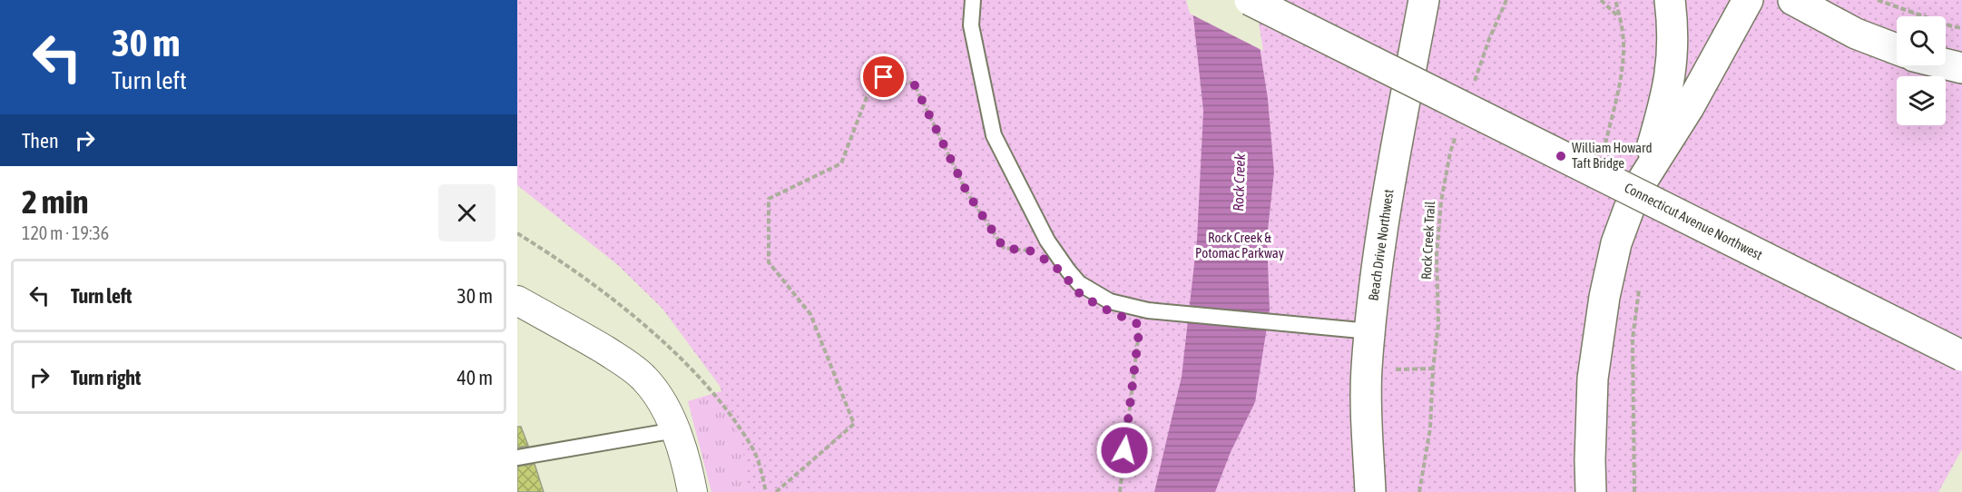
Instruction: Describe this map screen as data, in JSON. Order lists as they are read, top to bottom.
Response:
{
  "streets": {
    "main road": ["Connecticut Avenue Northwest", "Beach Drive Northwest"],
    "path": ["Rock Creek Trail"]
  },
  "water": ["Rock Creek"],
  "parks": ["Rock Creek & Potomac Parkway"],
  "places": ["William Howard Taft Bridge"],
  "page": {
    "turn": ["30 m", "Turn left"],
    "then": "Then",
    "heading": ["2 min", "120 m · 19:36"],
    "list": [
      {
        "name": "Turn left",
        "value": "30 m"
      },
      {
        "name": "Turn right",
        "value": "40 m"
      }
    ]
  }
}
